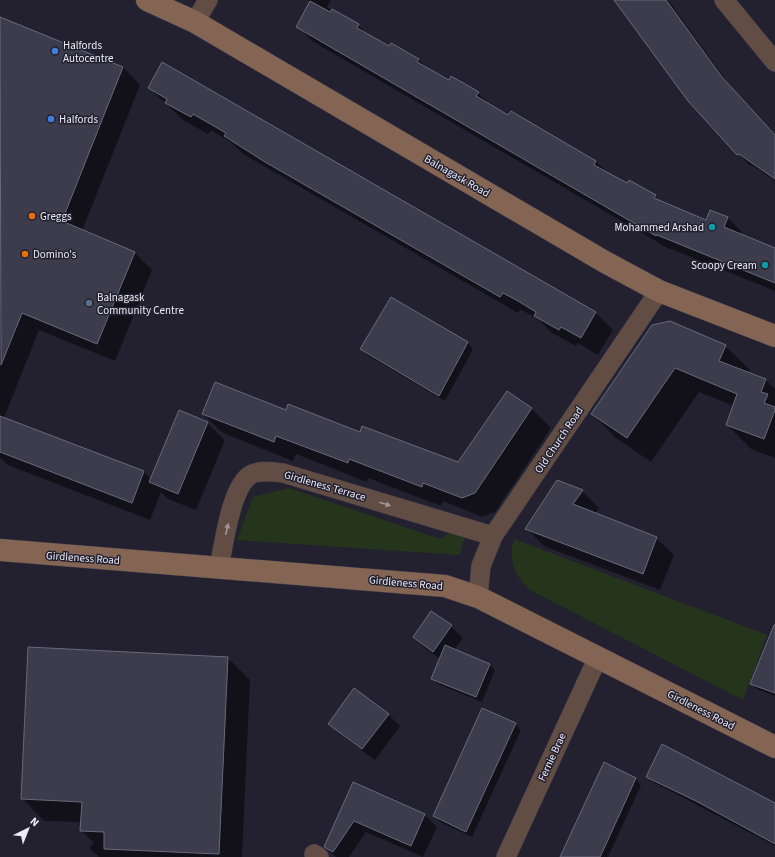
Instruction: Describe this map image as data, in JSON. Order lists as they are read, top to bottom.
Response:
{
  "streets": {
    "street": [
      "Balnagask Road",
      "Old Church Road",
      "Girdleness Terrace",
      "Girdleness Road",
      "Fernie Brae"
    ]
  },
  "crossings": [
    ["Balnagask Road", "Old Church Road"],
    ["Old Church Road", "Girdleness Terrace"],
    ["Old Church Road", "Girdleness Road"],
    ["Girdleness Terrace", "Girdleness Road"],
    ["Girdleness Road", "Fernie Brae"]
  ],
  "places": [
    "Halfords Autocentre",
    "Halfords",
    "Greggs",
    "Mohammed Arshad",
    "Domino's",
    "Scoopy Cream",
    "Balnagask Community Centre"
  ],
  "north": "top right"
}
